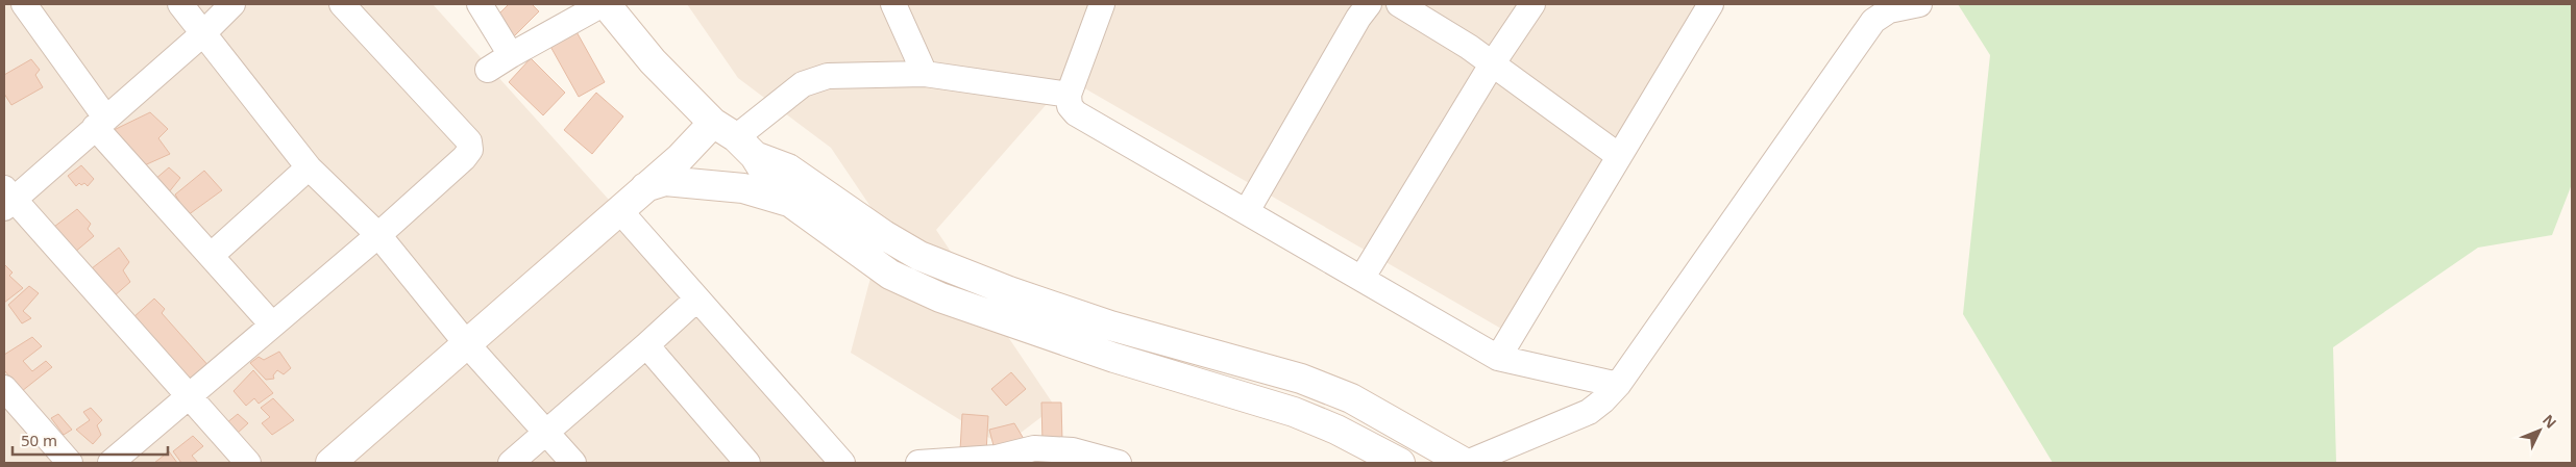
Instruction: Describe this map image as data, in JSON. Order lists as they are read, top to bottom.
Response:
{
  "scale_bar": "50 m",
  "north": "top right"
}
